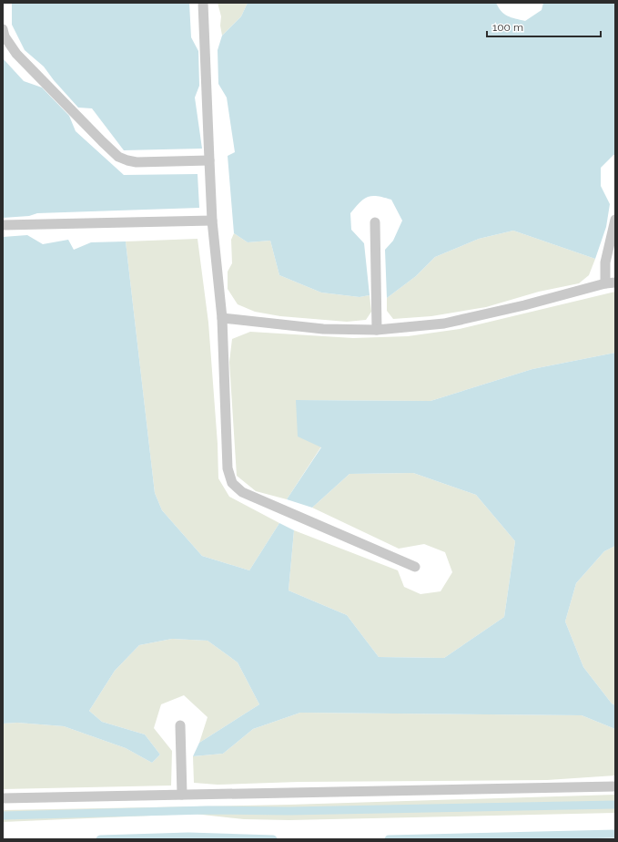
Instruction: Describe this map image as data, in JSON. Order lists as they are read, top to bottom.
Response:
{
  "scale_bar": "100 m"
}
